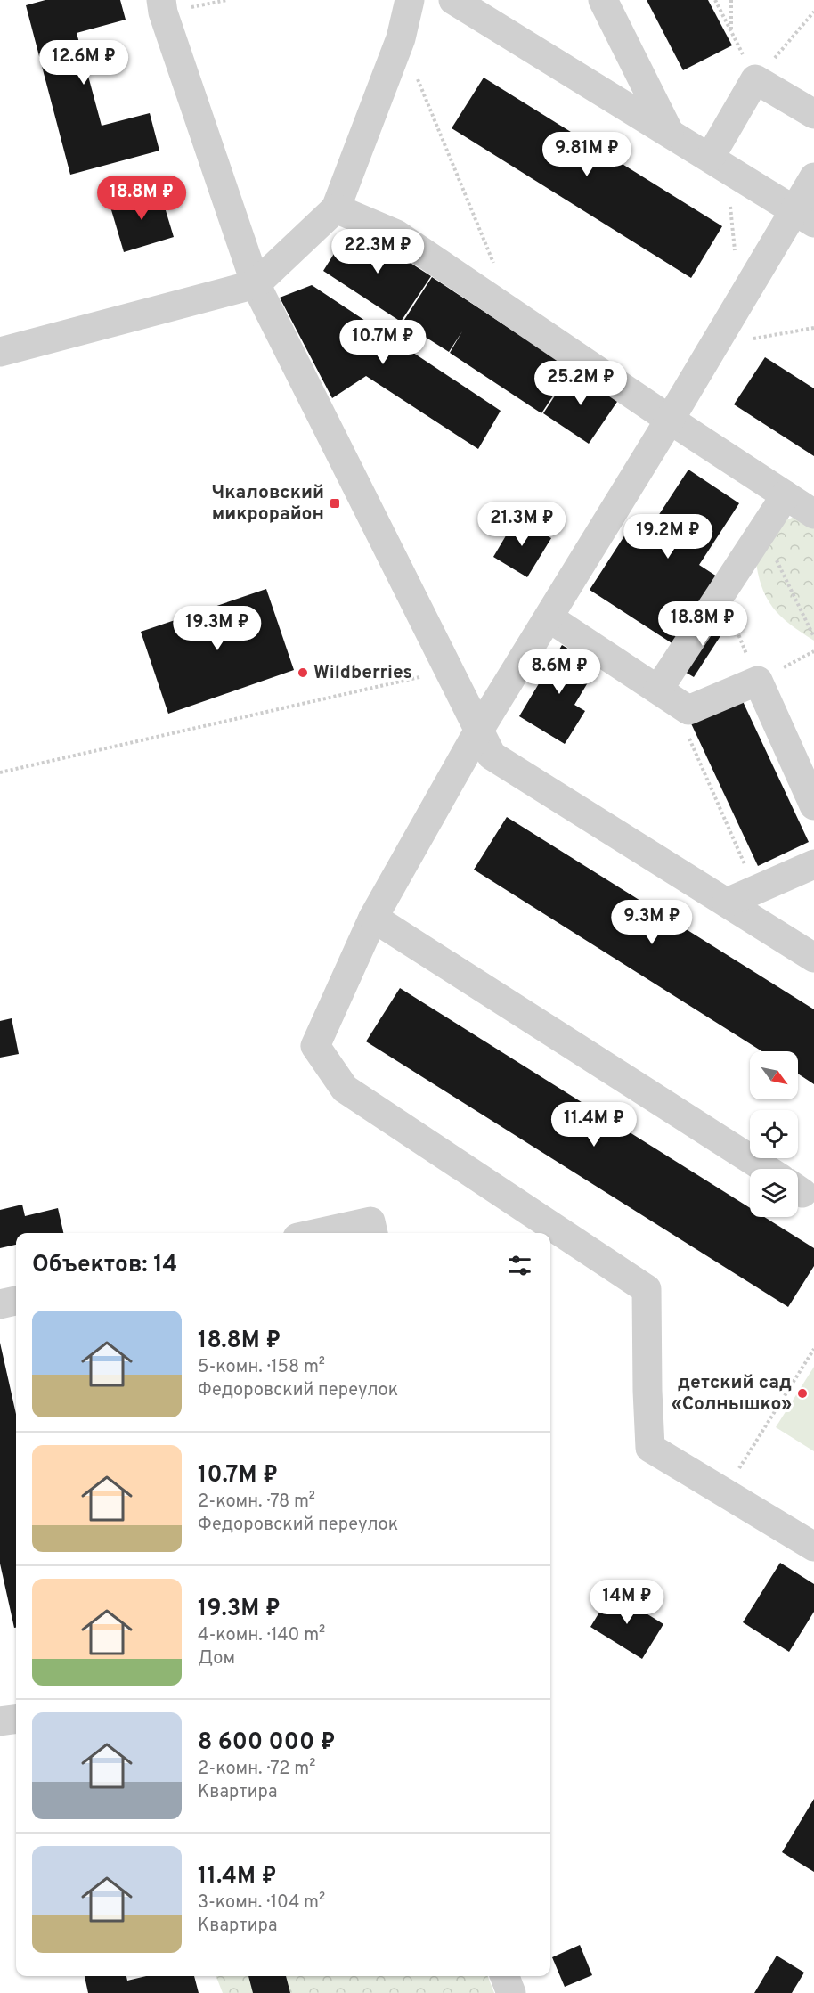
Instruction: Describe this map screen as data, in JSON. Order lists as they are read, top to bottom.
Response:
{
  "places": {
    "transit": ["Чкаловский микрорайон"],
    "other": ["Wildberries", "детский сад «Солнышко»"]
  },
  "north": "bottom right",
  "page": {
    "price": [
      "12.6M ₽",
      "9.81M ₽",
      "18.8M ₽",
      "22.3M ₽",
      "10.7M ₽",
      "25.2M ₽",
      "21.3M ₽",
      "19.2M ₽",
      "18.8M ₽",
      "19.3M ₽",
      "8.6M ₽",
      "9.3M ₽",
      "11.4M ₽",
      "14M ₽"
    ],
    "heading": "Объектов: 14",
    "list": [
      {
        "name": "18.8M ₽",
        "note": "5-комн. · 158 m² · Федоровский переулок"
      },
      {
        "name": "10.7M ₽",
        "note": "2-комн. · 78 m² · Федоровский переулок"
      },
      {
        "name": "19.3M ₽",
        "note": "4-комн. · 140 m² · Дом"
      },
      {
        "name": "8 600 000 ₽",
        "note": "2-комн. · 72 m² · Квартира"
      },
      {
        "name": "11.4M ₽",
        "note": "3-комн. · 104 m² · Квартира"
      }
    ]
  }
}
